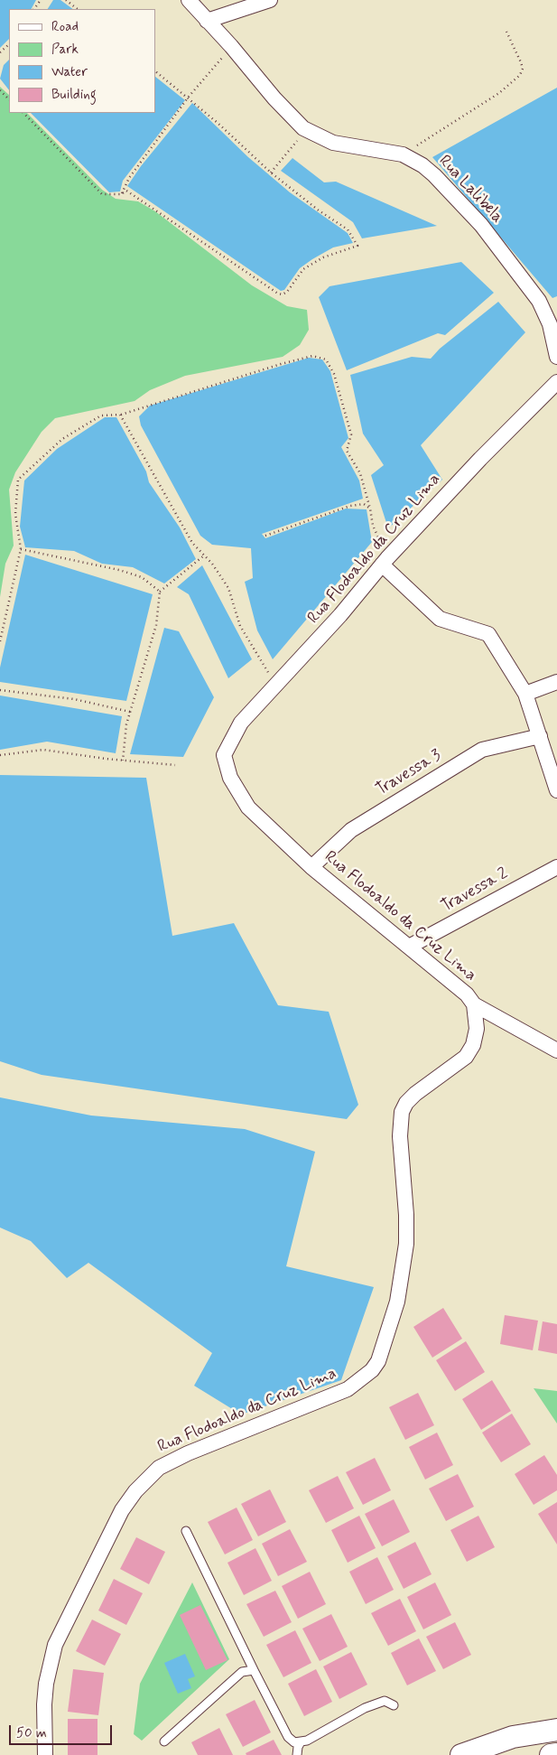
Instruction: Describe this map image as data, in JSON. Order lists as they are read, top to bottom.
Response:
{
  "streets": {
    "street": [
      "Rua Lalibela",
      "Rua Flodoaldo da Cruz Lima",
      "Travessa 3",
      "Travessa 2"
    ]
  },
  "crossings": [
    ["Rua Flodoaldo da Cruz Lima", "Travessa 3"],
    ["Rua Flodoaldo da Cruz Lima", "Travessa 2"]
  ],
  "legend": [
    "Road",
    "Park",
    "Water",
    "Building"
  ],
  "scale_bar": "50 m"
}
